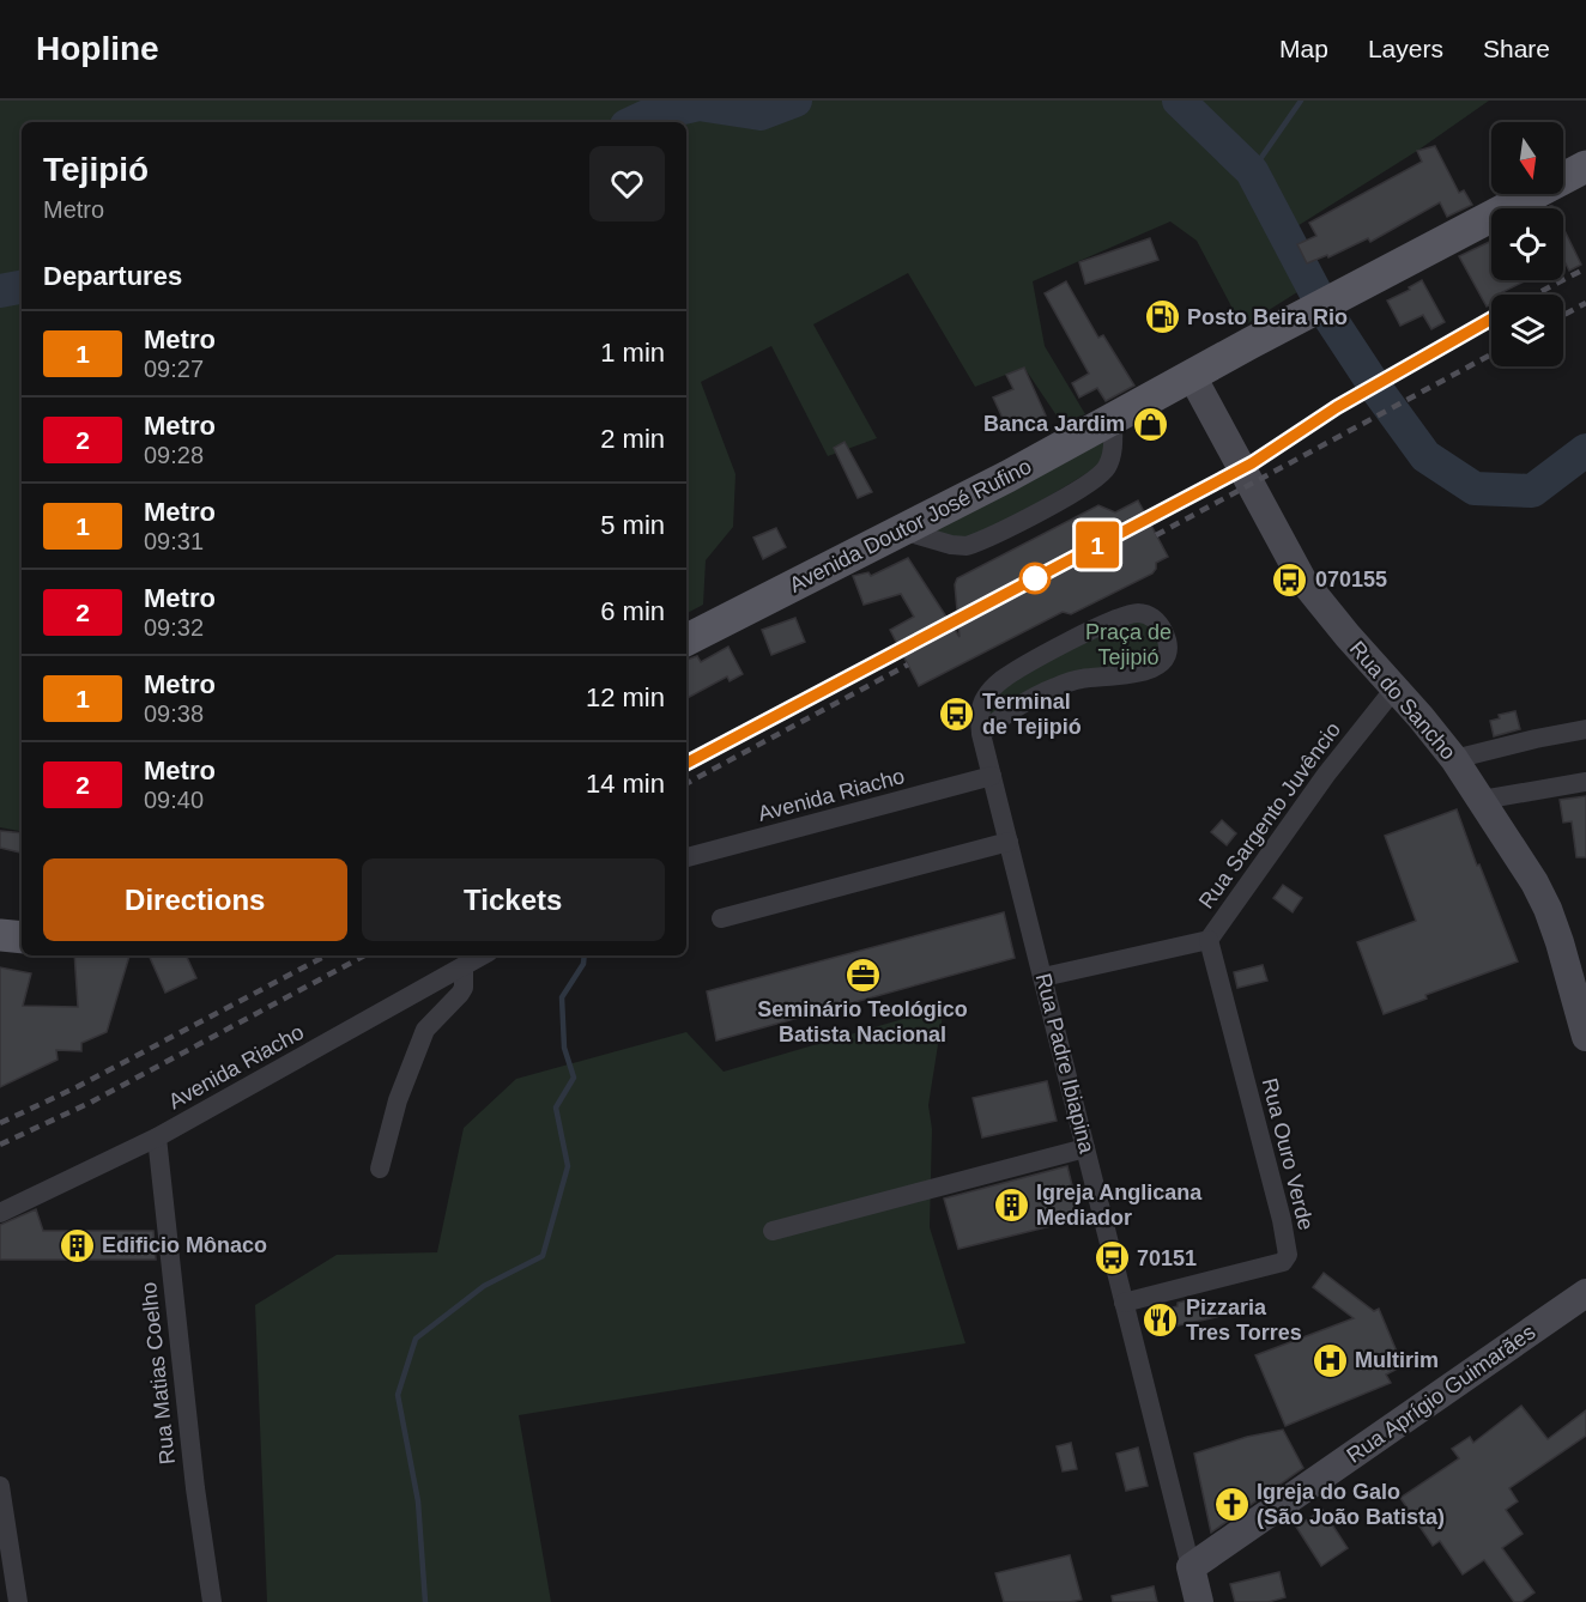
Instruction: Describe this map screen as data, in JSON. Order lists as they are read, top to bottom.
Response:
{
  "streets": {
    "main road": ["Avenida Doutor José Rufino"],
    "street": [
      "Rua do Sancho",
      "Avenida Riacho",
      "Rua Sargento Juvêncio",
      "Rua Padre Ibiapina",
      "Rua Ouro Verde",
      "Rua Matias Coelho",
      "Rua Aprígio Guimarães"
    ]
  },
  "crossings": [
    ["Avenida Doutor José Rufino", "Rua do Sancho"],
    ["Rua do Sancho", "Rua Sargento Juvêncio"],
    ["Avenida Riacho", "Rua Padre Ibiapina"],
    ["Avenida Riacho", "Rua Matias Coelho"],
    ["Rua Sargento Juvêncio", "Rua Padre Ibiapina"],
    ["Rua Sargento Juvêncio", "Rua Ouro Verde"],
    ["Rua Padre Ibiapina", "Rua Ouro Verde"],
    ["Rua Padre Ibiapina", "Rua Aprígio Guimarães"]
  ],
  "parks": ["Praça de Tejipió"],
  "places": {
    "fuel station": ["Posto Beira Rio"],
    "shop": ["Banca Jardim"],
    "bus stop": ["070155", "Terminal de Tejipió", "70151"],
    "office": ["Seminário Teológico Batista Nacional"],
    "building": ["Igreja Anglicana Mediador", "Edificio Mônaco"],
    "restaurant": ["Pizzaria Tres Torres"],
    "hospital": ["Multirim"],
    "church": ["Igreja do Galo (São João Batista)"]
  },
  "lines": ["metro line 1"],
  "north": "bottom",
  "page": {
    "header": "Hopline",
    "nav": ["Map", "Layers", "Share"],
    "on_map": "1",
    "heading": [
      ["Tejipió", "Metro"],
      "Departures"
    ],
    "list": [
      {
        "mark": "1",
        "name": "Metro",
        "note": "09:27",
        "value": "1 min"
      },
      {
        "mark": "2",
        "name": "Metro",
        "note": "09:28",
        "value": "2 min"
      },
      {
        "mark": "1",
        "name": "Metro",
        "note": "09:31",
        "value": "5 min"
      },
      {
        "mark": "2",
        "name": "Metro",
        "note": "09:32",
        "value": "6 min"
      },
      {
        "mark": "1",
        "name": "Metro",
        "note": "09:38",
        "value": "12 min"
      },
      {
        "mark": "2",
        "name": "Metro",
        "note": "09:40",
        "value": "14 min"
      }
    ],
    "buttons": ["Directions", "Tickets"]
  }
}
